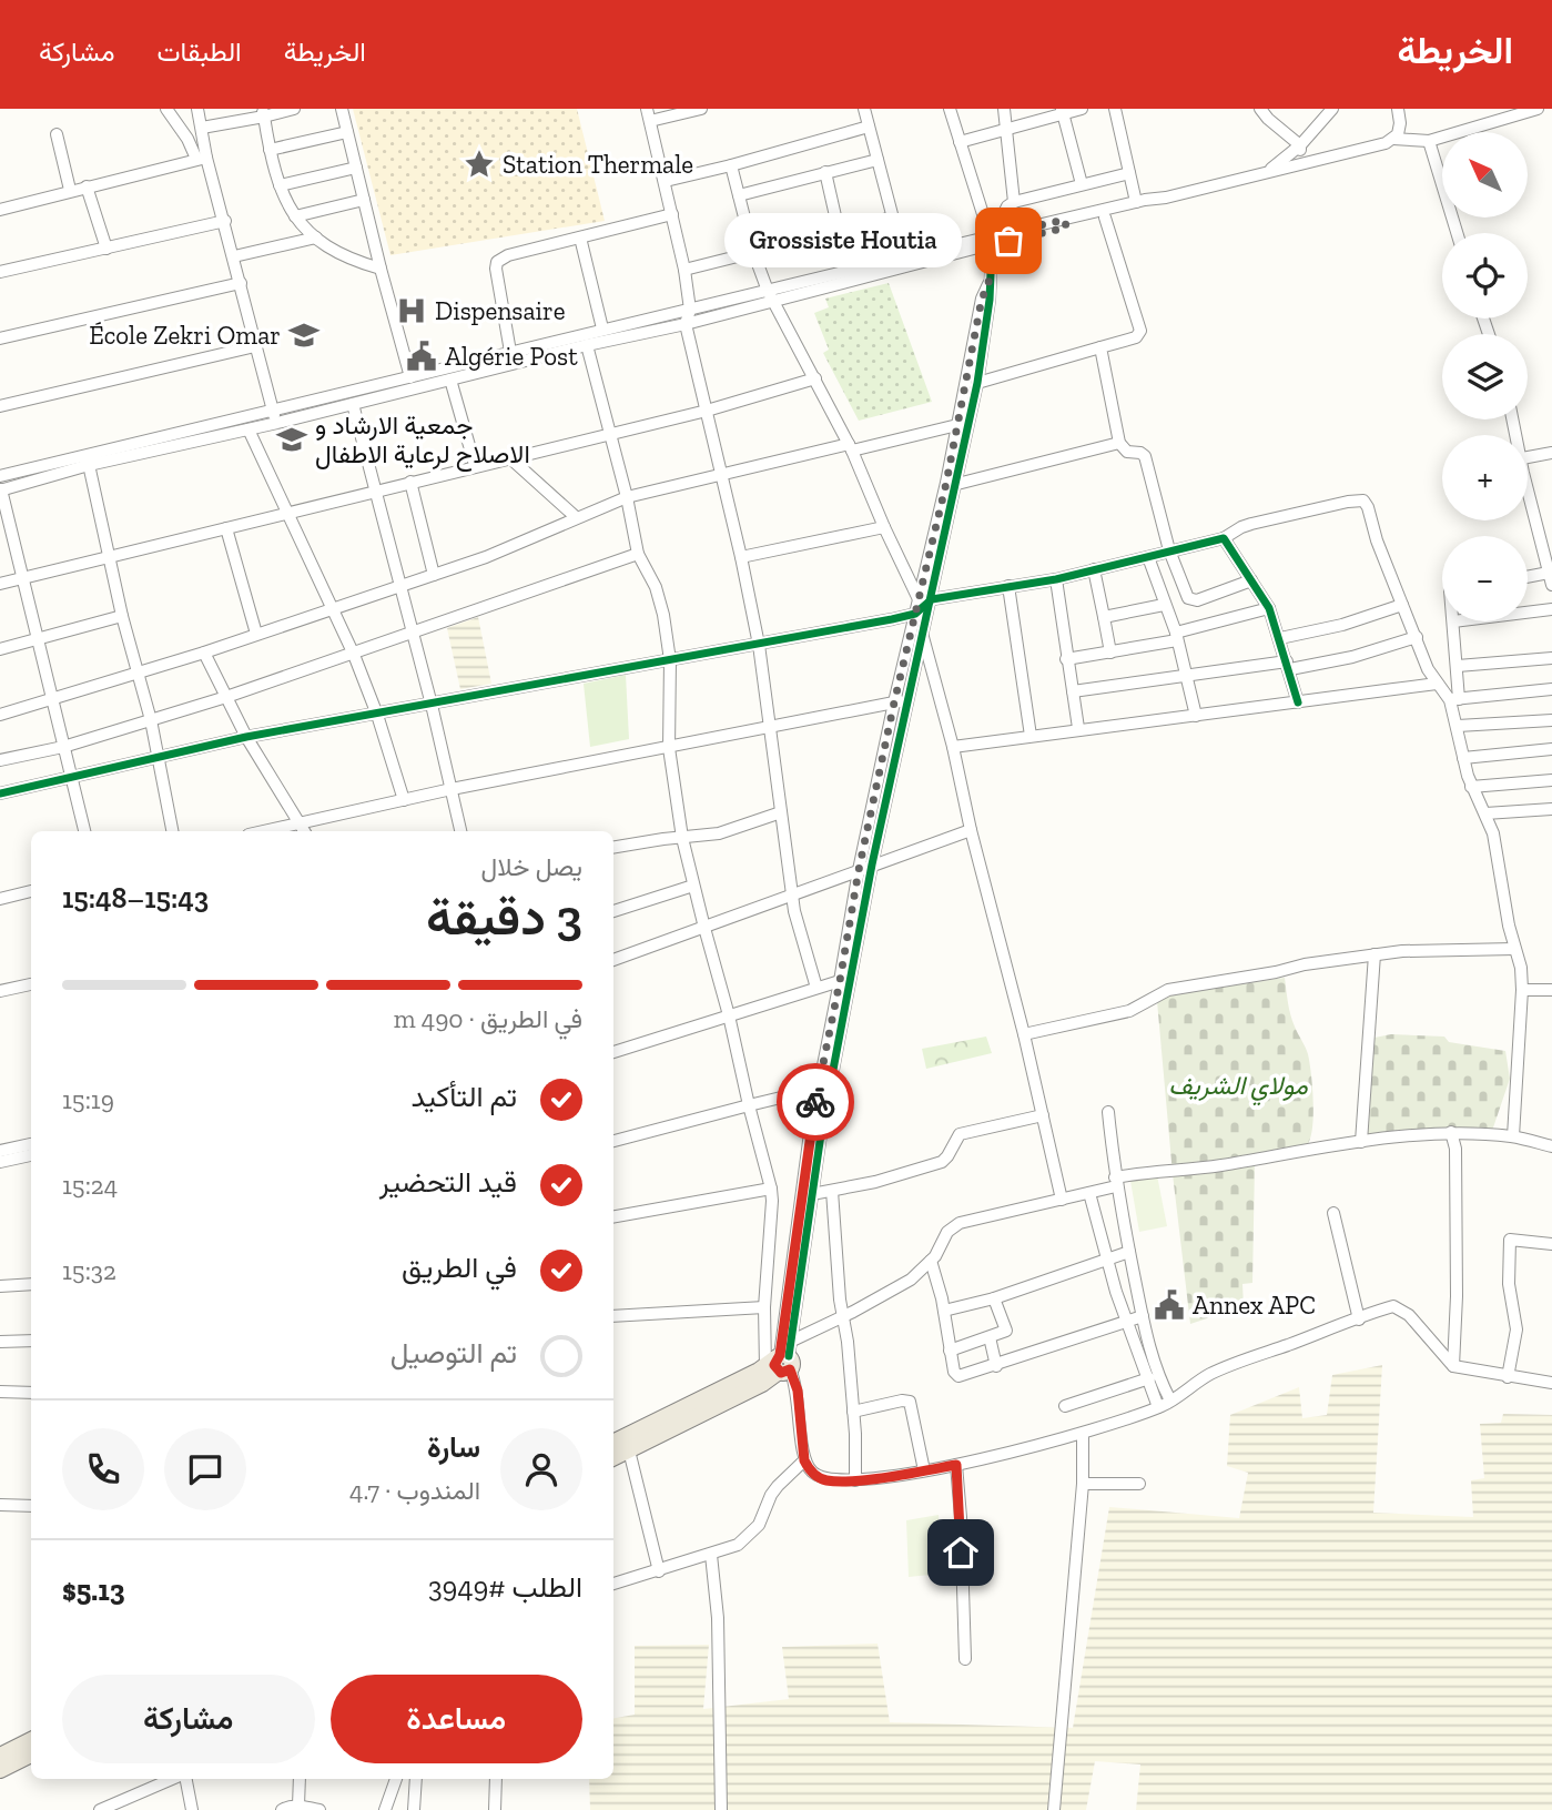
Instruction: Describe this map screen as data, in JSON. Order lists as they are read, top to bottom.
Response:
{
  "parks": ["مولاي الشريف"],
  "places": {
    "place": ["Station Thermale"],
    "other": ["Grossiste Houtia"],
    "hospital": ["Dispensaire"],
    "school or university": ["École Zekri Omar", "جمعية الارشاد و الاصلاح لرعاية الاطفال"],
    "public building": ["Algérie Post", "Annex APC"]
  },
  "north": "top left",
  "page": {
    "header": "الخريطة",
    "nav": ["الخريطة", "الطبقات", "مشاركة"],
    "map_buttons": ["+", "−"],
    "bubble": "Grossiste Houtia",
    "heading": ["3 دقيقة", "يصل خلال", "15:43–15:48"],
    "panel": [
      "سارة",
      "المندوب · 4.7",
      "الطلب #3949",
      "$5.13"
    ],
    "bar": "في الطريق · 490 m",
    "list": [
      ["تم التأكيد", "15:19"],
      ["قيد التحضير", "15:24"],
      ["في الطريق", "15:32"],
      "تم التوصيل"
    ],
    "buttons": ["مساعدة", "مشاركة"]
  }
}
